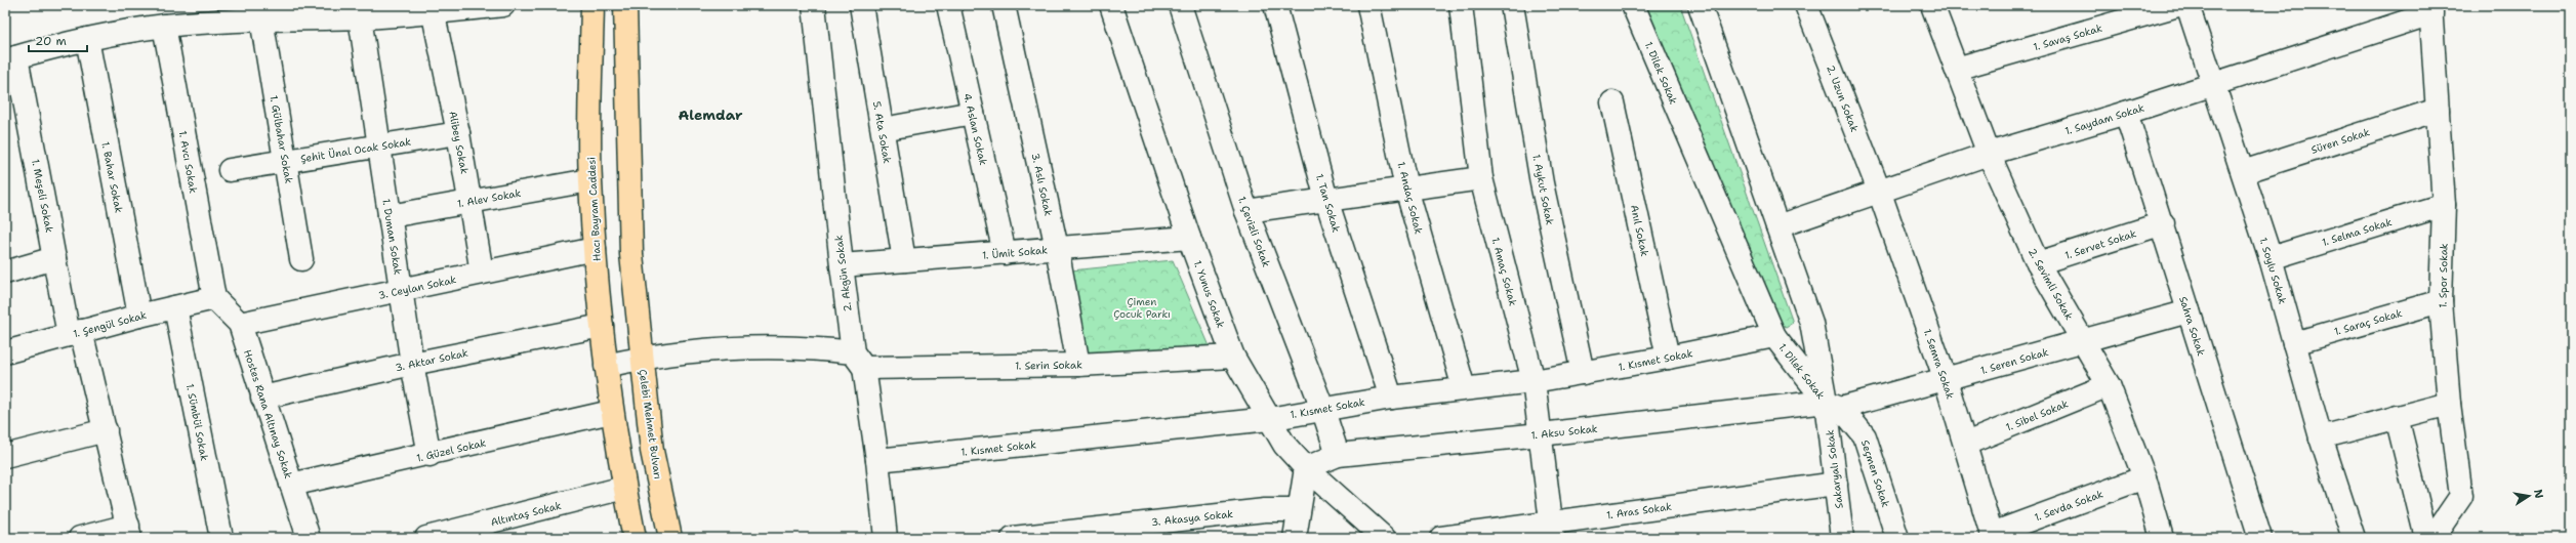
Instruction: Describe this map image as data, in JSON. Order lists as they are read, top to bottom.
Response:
{
  "streets": {
    "main road": ["Hacı Bayram Caddesi", "Çelebi Mehmet Bulvarı"],
    "street": [
      "1. Savaş Sokak",
      "1. Dilek Sokak",
      "2. Uzun Sokak",
      "1. Saydam Sokak",
      "4. Aslan Sokak",
      "5. Ata Sokak",
      "1. Gülbahar Sokak",
      "Süren Sokak",
      "Alibey Sokak",
      "Şehit Ünal Ocak Sokak",
      "1. Avcı Sokak",
      "1. Bahar Sokak",
      "3. Aslı Sokak",
      "1. Aykut Sokak",
      "1. Meşeli Sokak",
      "1. Alev Sokak",
      "1. Andaç Sokak",
      "1. Tan Sokak",
      "Anıl Sokak",
      "1. Çevizli Sokak",
      "1. Selma Sokak",
      "1. Duman Sokak",
      "1. Servet Sokak",
      "1. Ümit Sokak",
      "1. Soylu Sokak",
      "1. Amaç Sokak",
      "2. Akgün Sokak",
      "1. Spor Sokak",
      "2. Sevimli Sokak",
      "3. Ceylan Sokak",
      "1. Yunus Sokak",
      "1. Saraç Sokak",
      "1. Şengül Sokak",
      "Sahra Sokak",
      "3. Aktar Sokak",
      "1. Kısmet Sokak",
      "1. Seren Sokak",
      "1. Semra Sokak",
      "1. Serin Sokak",
      "Hostes Rana Altınay Sokak",
      "1. Sibel Sokak",
      "1. Sümbül Sokak",
      "1. Aksu Sokak",
      "1. Güzel Sokak",
      "Sakaryalı Sokak",
      "Seçmen Sokak",
      "1. Sevda Sokak",
      "1. Aras Sokak",
      "Altıntaş Sokak",
      "3. Akasya Sokak"
    ]
  },
  "crossings": [
    ["1. Savaş Sokak", "2. Sevimli Sokak"],
    ["1. Dilek Sokak", "1. Saydam Sokak"],
    ["1. Dilek Sokak", "1. Kısmet Sokak"],
    ["1. Dilek Sokak", "1. Seren Sokak"],
    ["1. Dilek Sokak", "1. Aksu Sokak"],
    ["1. Dilek Sokak", "Sakaryalı Sokak"],
    ["1. Dilek Sokak", "Seçmen Sokak"],
    ["2. Uzun Sokak", "1. Saydam Sokak"],
    ["2. Uzun Sokak", "1. Semra Sokak"],
    ["1. Saydam Sokak", "1. Soylu Sokak"],
    ["1. Saydam Sokak", "1. Spor Sokak"],
    ["1. Saydam Sokak", "2. Sevimli Sokak"],
    ["1. Saydam Sokak", "Sahra Sokak"],
    ["1. Saydam Sokak", "1. Semra Sokak"],
    ["4. Aslan Sokak", "1. Ümit Sokak"],
    ["5. Ata Sokak", "1. Ümit Sokak"],
    ["1. Gülbahar Sokak", "Şehit Ünal Ocak Sokak"],
    ["Süren Sokak", "1. Soylu Sokak"],
    ["Süren Sokak", "1. Spor Sokak"],
    ["Alibey Sokak", "Şehit Ünal Ocak Sokak"],
    ["Alibey Sokak", "1. Alev Sokak"],
    ["Alibey Sokak", "3. Ceylan Sokak"],
    ["Şehit Ünal Ocak Sokak", "1. Duman Sokak"],
    ["1. Avcı Sokak", "1. Şengül Sokak"],
    ["1. Avcı Sokak", "Hostes Rana Altınay Sokak"],
    ["1. Bahar Sokak", "1. Şengül Sokak"],
    ["3. Aslı Sokak", "1. Ümit Sokak"],
    ["3. Aslı Sokak", "1. Serin Sokak"],
    ["1. Aykut Sokak", "1. Kısmet Sokak"],
    ["1. Meşeli Sokak", "1. Şengül Sokak"],
    ["1. Alev Sokak", "Hacı Bayram Caddesi"],
    ["1. Alev Sokak", "1. Duman Sokak"],
    ["1. Andaç Sokak", "1. Kısmet Sokak"],
    ["1. Tan Sokak", "1. Kısmet Sokak"],
    ["Hacı Bayram Caddesi", "3. Ceylan Sokak"],
    ["Hacı Bayram Caddesi", "3. Aktar Sokak"],
    ["Hacı Bayram Caddesi", "1. Serin Sokak"],
    ["Hacı Bayram Caddesi", "1. Güzel Sokak"],
    ["Anıl Sokak", "1. Kısmet Sokak"],
    ["1. Çevizli Sokak", "1. Kısmet Sokak"],
    ["1. Çevizli Sokak", "1. Aksu Sokak"],
    ["1. Selma Sokak", "1. Soylu Sokak"],
    ["1. Selma Sokak", "1. Spor Sokak"],
    ["1. Duman Sokak", "3. Ceylan Sokak"],
    ["1. Duman Sokak", "3. Aktar Sokak"],
    ["1. Duman Sokak", "1. Güzel Sokak"],
    ["1. Servet Sokak", "2. Sevimli Sokak"],
    ["1. Servet Sokak", "Sahra Sokak"],
    ["1. Ümit Sokak", "2. Akgün Sokak"],
    ["1. Ümit Sokak", "1. Yunus Sokak"],
    ["1. Soylu Sokak", "1. Saraç Sokak"],
    ["1. Amaç Sokak", "1. Kısmet Sokak"],
    ["1. Amaç Sokak", "1. Aksu Sokak"],
    ["1. Amaç Sokak", "1. Aras Sokak"],
    ["2. Akgün Sokak", "1. Kısmet Sokak"],
    ["2. Akgün Sokak", "1. Serin Sokak"],
    ["1. Spor Sokak", "1. Saraç Sokak"],
    ["2. Sevimli Sokak", "1. Seren Sokak"],
    ["2. Sevimli Sokak", "1. Sibel Sokak"],
    ["2. Sevimli Sokak", "1. Sevda Sokak"],
    ["3. Ceylan Sokak", "Hostes Rana Altınay Sokak"],
    ["1. Yunus Sokak", "1. Kısmet Sokak"],
    ["1. Yunus Sokak", "1. Serin Sokak"],
    ["1. Yunus Sokak", "1. Aksu Sokak"],
    ["1. Şengül Sokak", "Hostes Rana Altınay Sokak"],
    ["1. Şengül Sokak", "1. Sümbül Sokak"],
    ["Sahra Sokak", "1. Seren Sokak"],
    ["3. Aktar Sokak", "Hostes Rana Altınay Sokak"],
    ["1. Seren Sokak", "1. Semra Sokak"],
    ["1. Seren Sokak", "1. Aksu Sokak"],
    ["1. Seren Sokak", "Sakaryalı Sokak"],
    ["1. Seren Sokak", "Seçmen Sokak"],
    ["1. Semra Sokak", "1. Sibel Sokak"],
    ["1. Semra Sokak", "1. Sevda Sokak"],
    ["1. Serin Sokak", "Çelebi Mehmet Bulvarı"],
    ["Hostes Rana Altınay Sokak", "1. Güzel Sokak"],
    ["1. Aksu Sokak", "Sakaryalı Sokak"],
    ["1. Aksu Sokak", "Seçmen Sokak"],
    ["Sakaryalı Sokak", "Seçmen Sokak"],
    ["Sakaryalı Sokak", "1. Aras Sokak"]
  ],
  "districts": ["Alemdar"],
  "parks": ["Çimen Çocuk Parkı"],
  "scale_bar": "20 m",
  "north": "right"
}
